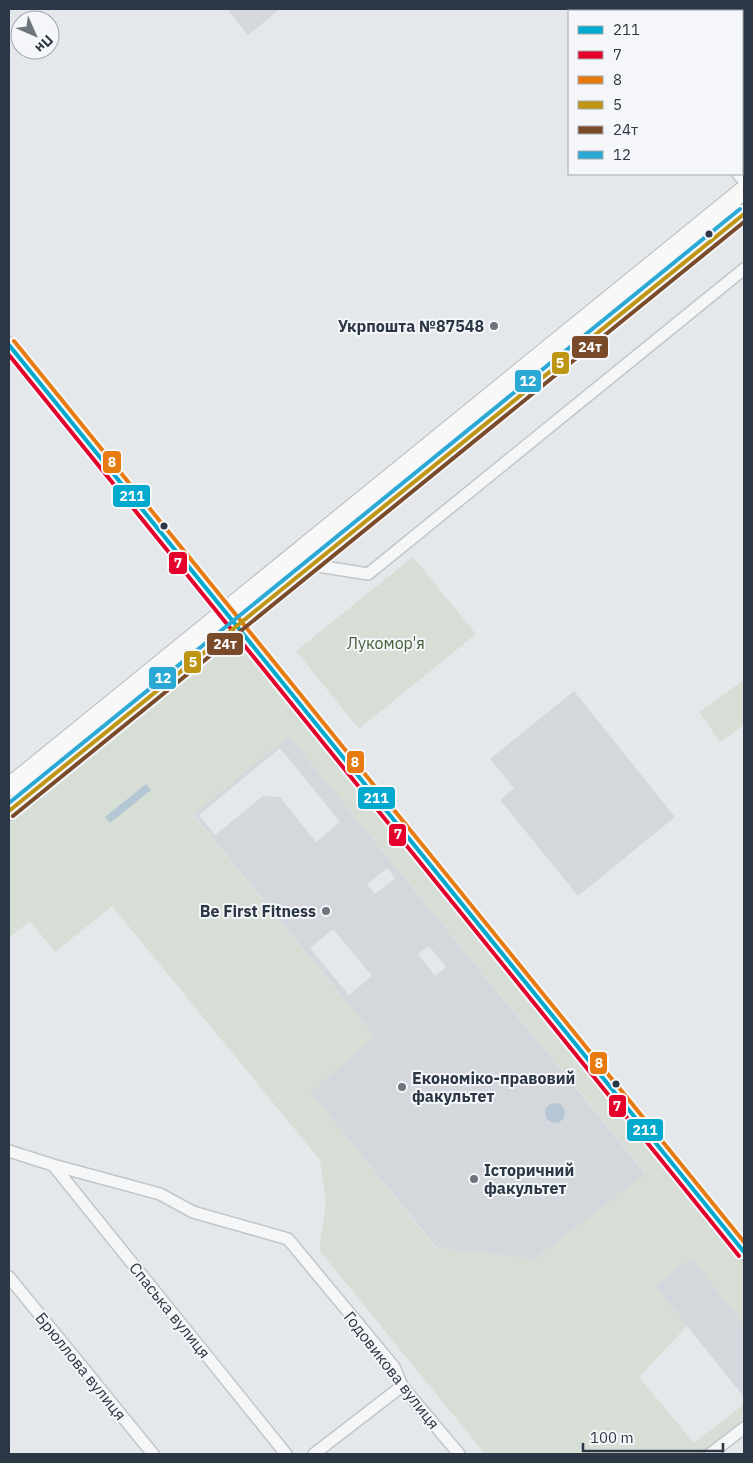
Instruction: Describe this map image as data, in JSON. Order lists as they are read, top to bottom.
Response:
{
  "streets": {
    "street": ["Спаська вулиця", "Брюллова вулиця", "Годовикова вулиця"]
  },
  "crossings": [
    ["Спаська вулиця", "Годовикова вулиця"]
  ],
  "parks": ["Лукомор'я"],
  "places": [
    "Укрпошта №87548",
    "Be First Fitness",
    "Економіко-правовий факультет",
    "Історичний факультет"
  ],
  "lines": [
    "transit line 12",
    "transit line 5",
    "transit line 24т",
    "transit line 8",
    "transit line 211",
    "transit line 7"
  ],
  "legend": [
    "211",
    "7",
    "8",
    "5",
    "24т",
    "12"
  ],
  "scale_bar": "100 m",
  "north": "bottom right"
}
